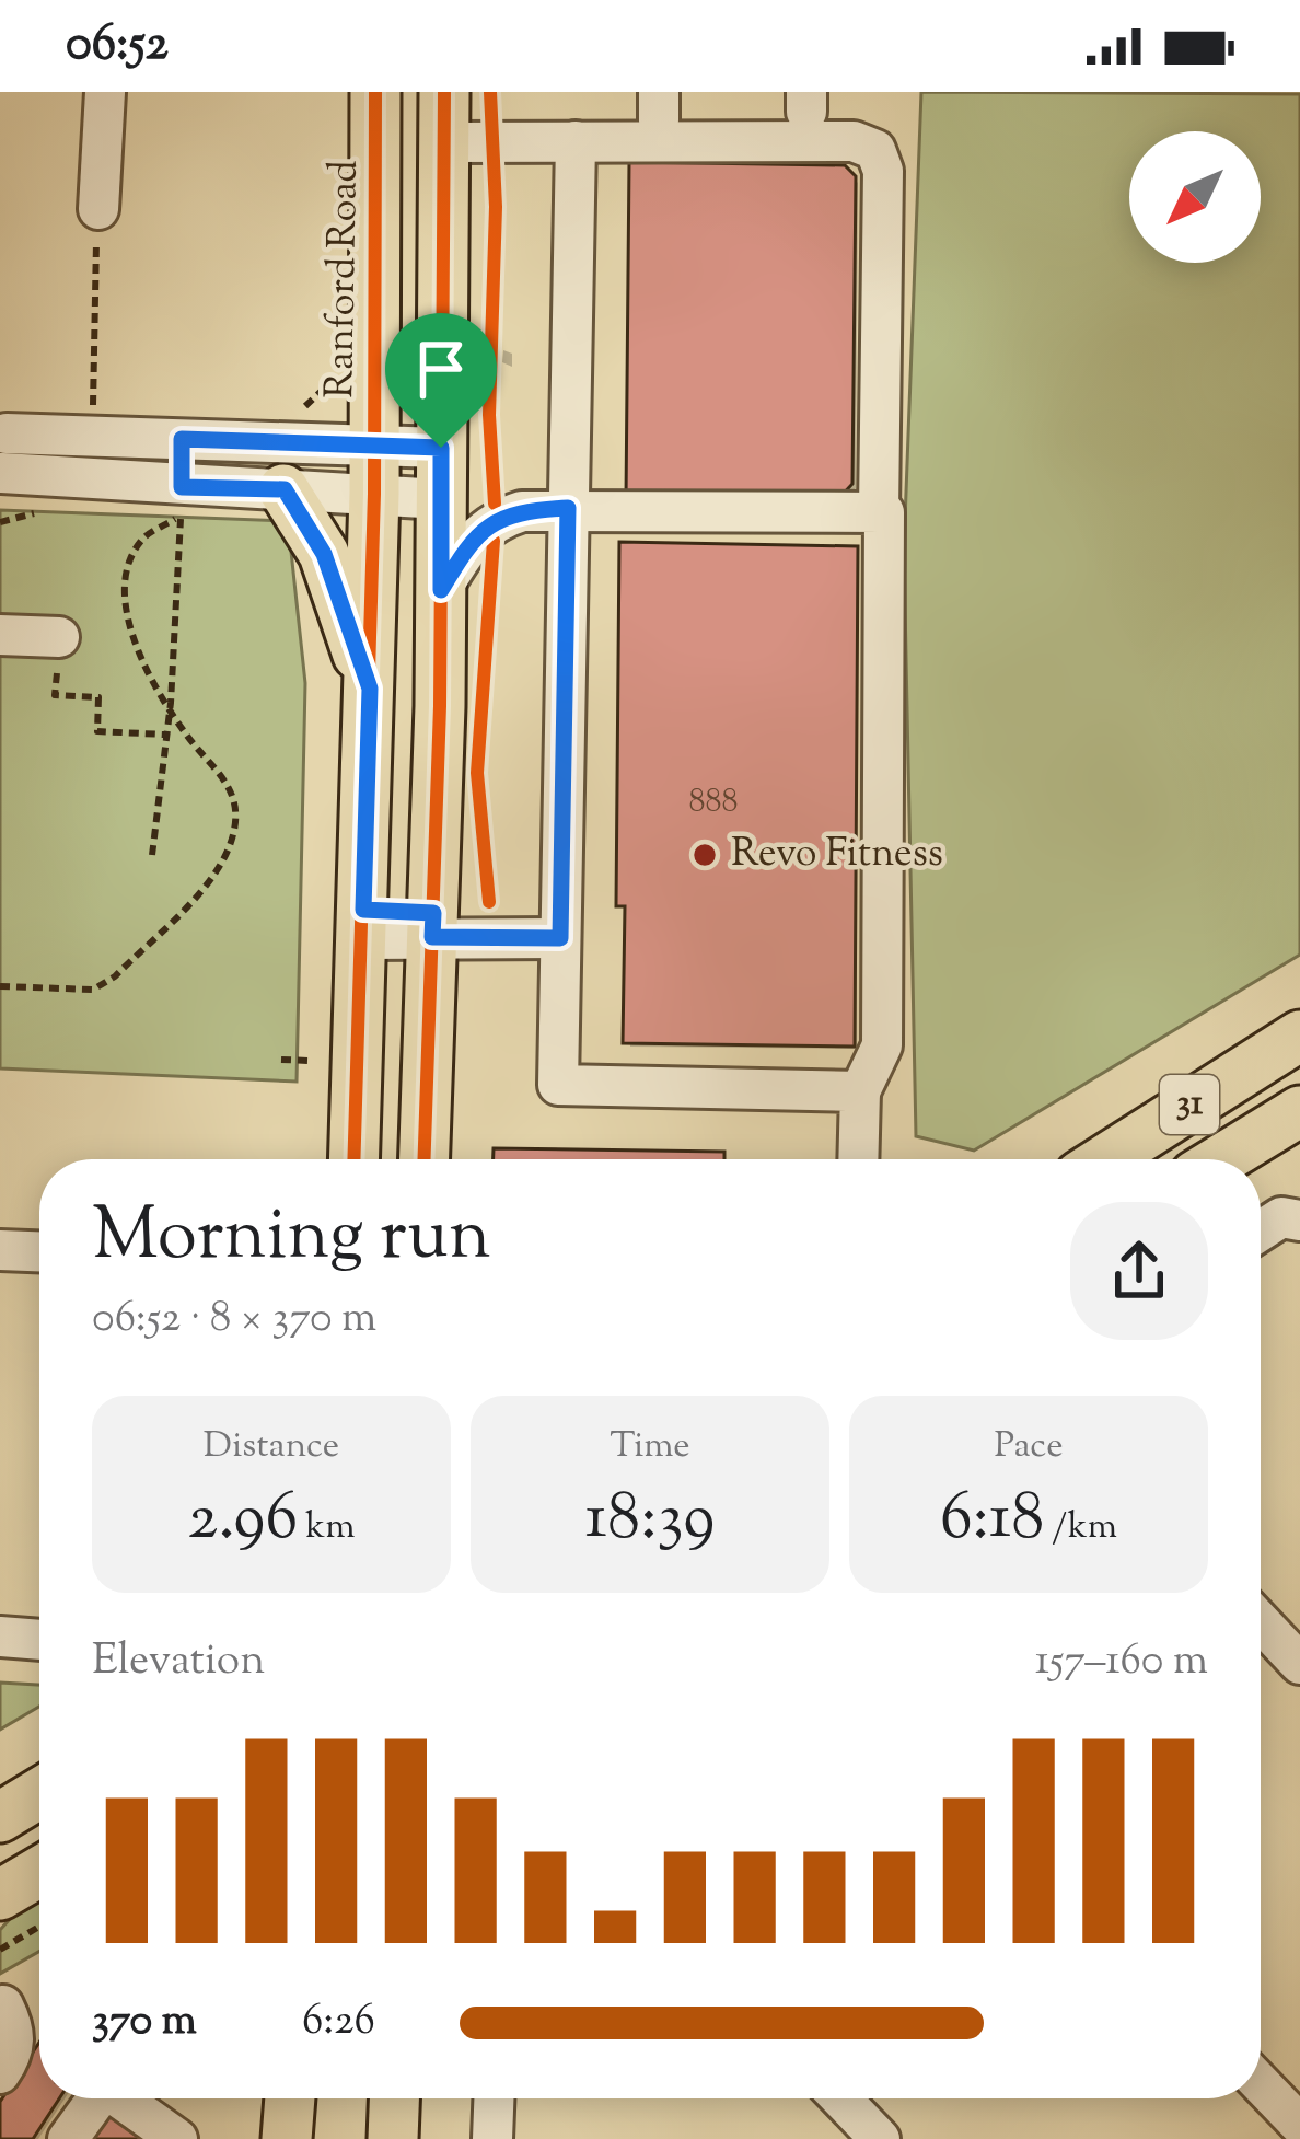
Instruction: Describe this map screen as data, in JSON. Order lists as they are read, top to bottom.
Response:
{
  "streets": {
    "main road": ["Ranford Road", "31"]
  },
  "places": ["Revo Fitness"],
  "house_numbers": ["888"],
  "north": "bottom left",
  "page": {
    "status": "06:52",
    "heading": ["Morning run", "06:52 · 8 × 370 m"],
    "stats": [
      ["Distance", "2.96 km"],
      ["Time", "18:39"],
      ["Pace", "6:18 /km"]
    ],
    "chart": ["Elevation", "157–160 m"],
    "list": [
      {
        "name": "370 m",
        "note": "6:26"
      }
    ]
  }
}
